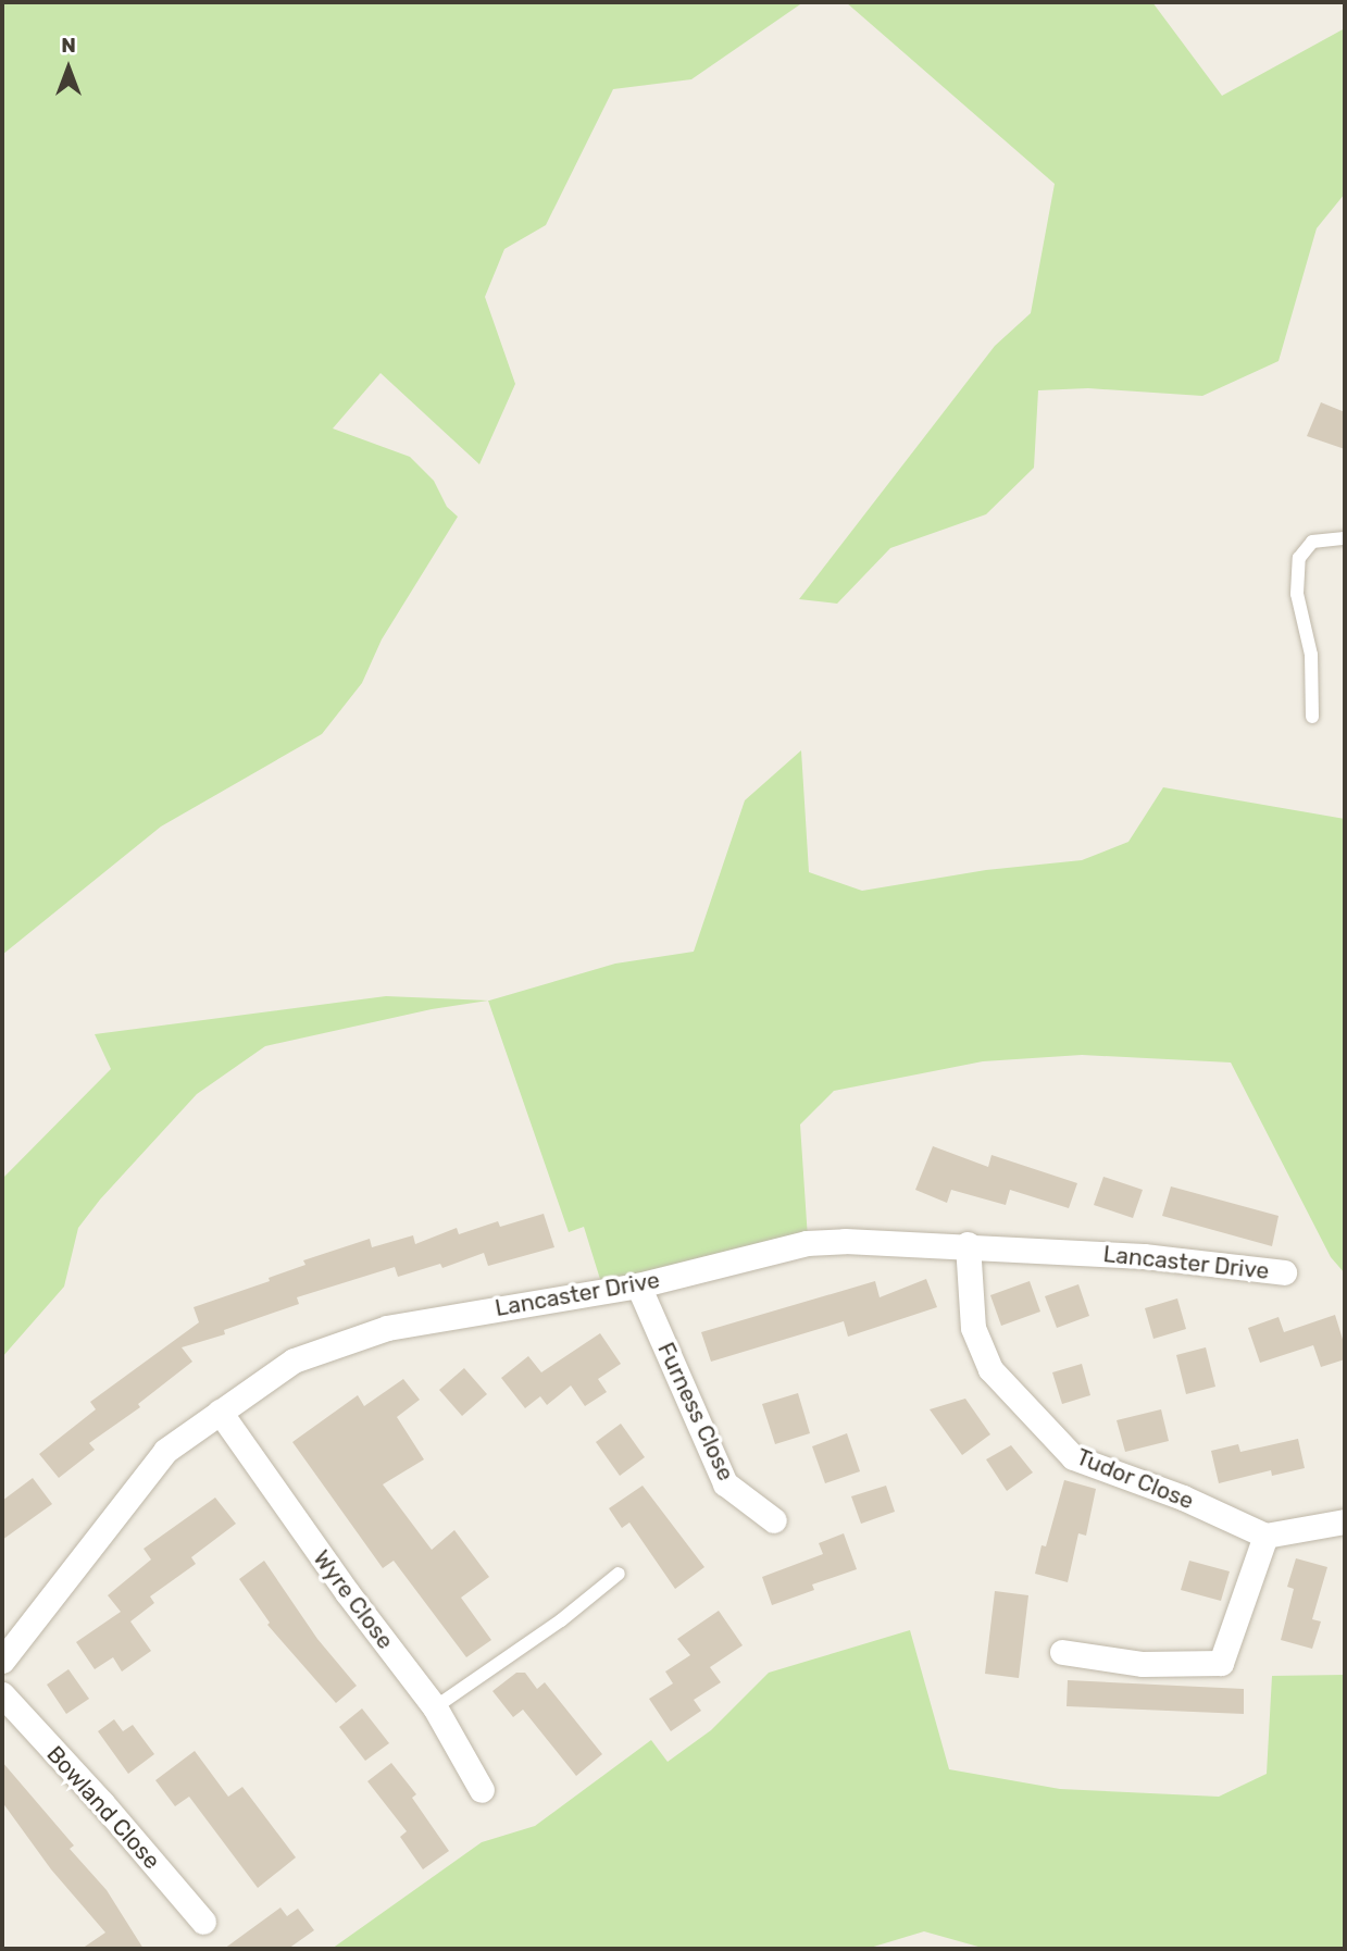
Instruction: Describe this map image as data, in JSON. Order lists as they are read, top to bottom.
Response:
{
  "streets": {
    "street": [
      "Lancaster Drive",
      "Furness Close",
      "Tudor Close",
      "Wyre Close",
      "Bowland Close"
    ]
  },
  "crossings": [
    ["Lancaster Drive", "Furness Close"],
    ["Lancaster Drive", "Tudor Close"],
    ["Lancaster Drive", "Wyre Close"]
  ],
  "north": "top"
}
